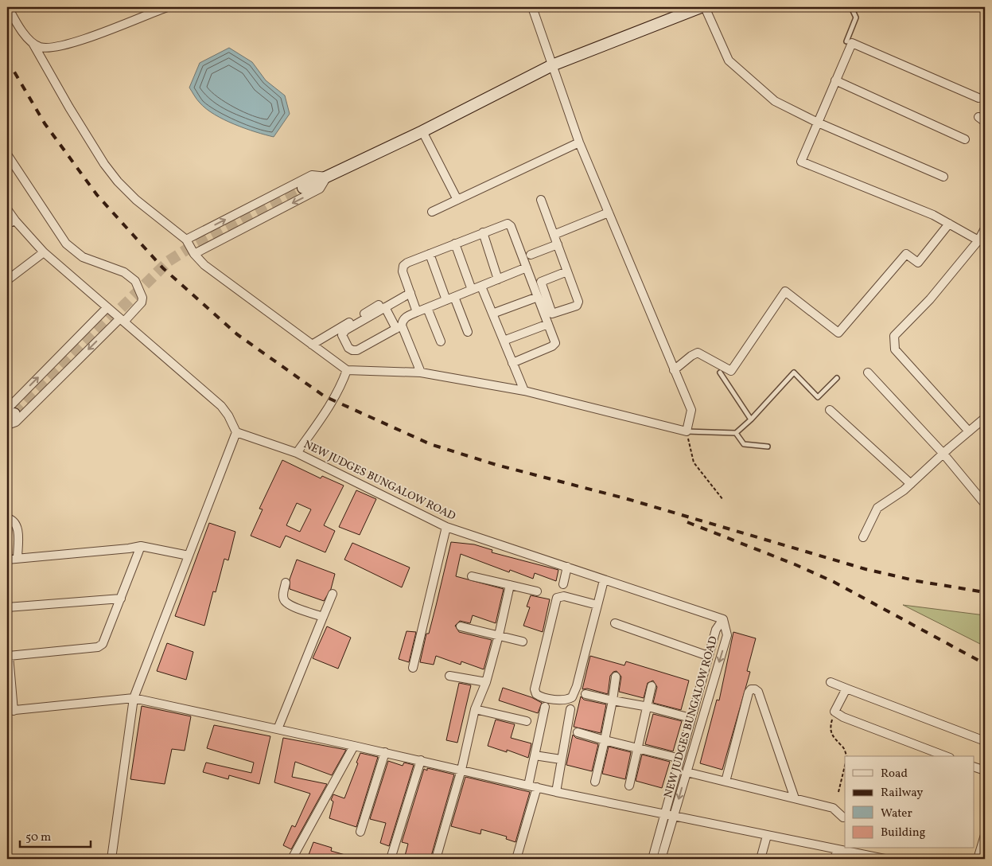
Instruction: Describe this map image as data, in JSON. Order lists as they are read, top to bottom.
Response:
{
  "streets": {
    "street": ["NEW JUDGES BUNGALOW ROAD"]
  },
  "legend": [
    "Road",
    "Railway",
    "Water",
    "Building"
  ],
  "scale_bar": "50 m"
}
